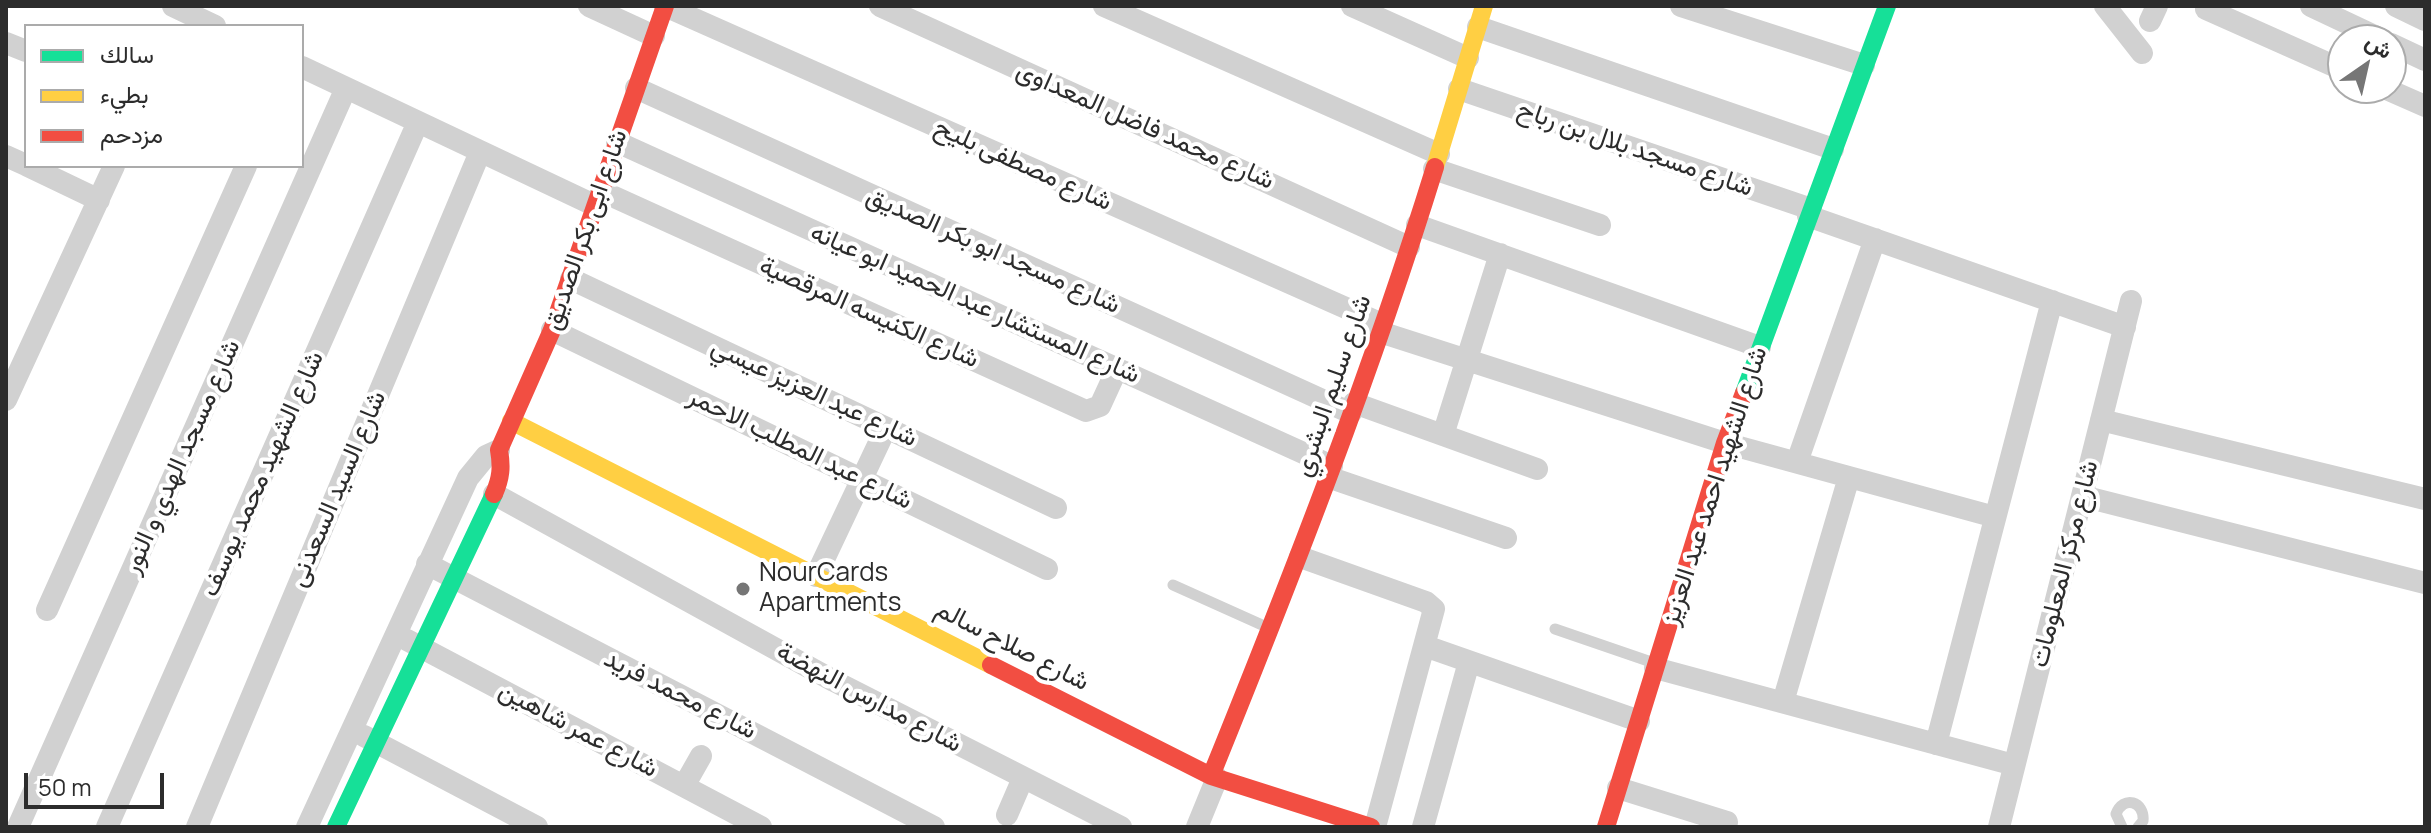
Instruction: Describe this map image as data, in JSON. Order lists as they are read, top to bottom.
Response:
{
  "streets": {
    "street": [
      "شارع محمد فاضل المعداوى",
      "شارع مسجد بلال بن رباح",
      "شارع مصطفى بليح",
      "شارع ابى بكر الصديق",
      "شارع مسجد ابو بكر الصديق",
      "شارع المستشار عبد الحميد ابو عيانه",
      "شارع الكنيسه المرقصية",
      "شارع سليم البشري",
      "شارع عبد العزيز عيسي",
      "شارع عبد المطلب الاحمر",
      "شارع مسجد الهدي و النور",
      "شارع الشهيد محمد يوسف",
      "شارع الشهيد احمد عبد العزيز",
      "شارع السيد السعدنى",
      "شارع مركز المعلومات",
      "شارع صلاح سالم",
      "شارع محمد فريد",
      "شارع مدارس النهضة",
      "شارع عمر شاهين"
    ]
  },
  "crossings": [
    ["شارع محمد فاضل المعداوى", "شارع سليم البشري"],
    ["شارع مسجد بلال بن رباح", "شارع سليم البشري"],
    ["شارع مسجد بلال بن رباح", "شارع الشهيد احمد عبد العزيز"],
    ["شارع مسجد بلال بن رباح", "شارع مركز المعلومات"],
    ["شارع مصطفى بليح", "شارع ابى بكر الصديق"],
    ["شارع مصطفى بليح", "شارع سليم البشري"],
    ["شارع مصطفى بليح", "شارع الشهيد احمد عبد العزيز"],
    ["شارع ابى بكر الصديق", "شارع مسجد ابو بكر الصديق"],
    ["شارع ابى بكر الصديق", "شارع المستشار عبد الحميد ابو عيانه"],
    ["شارع ابى بكر الصديق", "شارع الكنيسه المرقصية"],
    ["شارع ابى بكر الصديق", "شارع عبد العزيز عيسي"],
    ["شارع ابى بكر الصديق", "شارع عبد المطلب الاحمر"],
    ["شارع ابى بكر الصديق", "شارع صلاح سالم"],
    ["شارع ابى بكر الصديق", "شارع محمد فريد"],
    ["شارع ابى بكر الصديق", "شارع مدارس النهضة"],
    ["شارع ابى بكر الصديق", "شارع عمر شاهين"],
    ["شارع مسجد ابو بكر الصديق", "شارع سليم البشري"],
    ["شارع المستشار عبد الحميد ابو عيانه", "شارع الكنيسه المرقصية"],
    ["شارع المستشار عبد الحميد ابو عيانه", "شارع سليم البشري"],
    ["شارع الكنيسه المرقصية", "شارع مسجد الهدي و النور"],
    ["شارع الكنيسه المرقصية", "شارع الشهيد محمد يوسف"],
    ["شارع الكنيسه المرقصية", "شارع السيد السعدنى"],
    ["شارع سليم البشري", "شارع صلاح سالم"]
  ],
  "places": ["NourCards Apartments"],
  "legend": ["سالك", "بطيء", "مزدحم"],
  "scale_bar": "50 m",
  "north": "top right"
}
